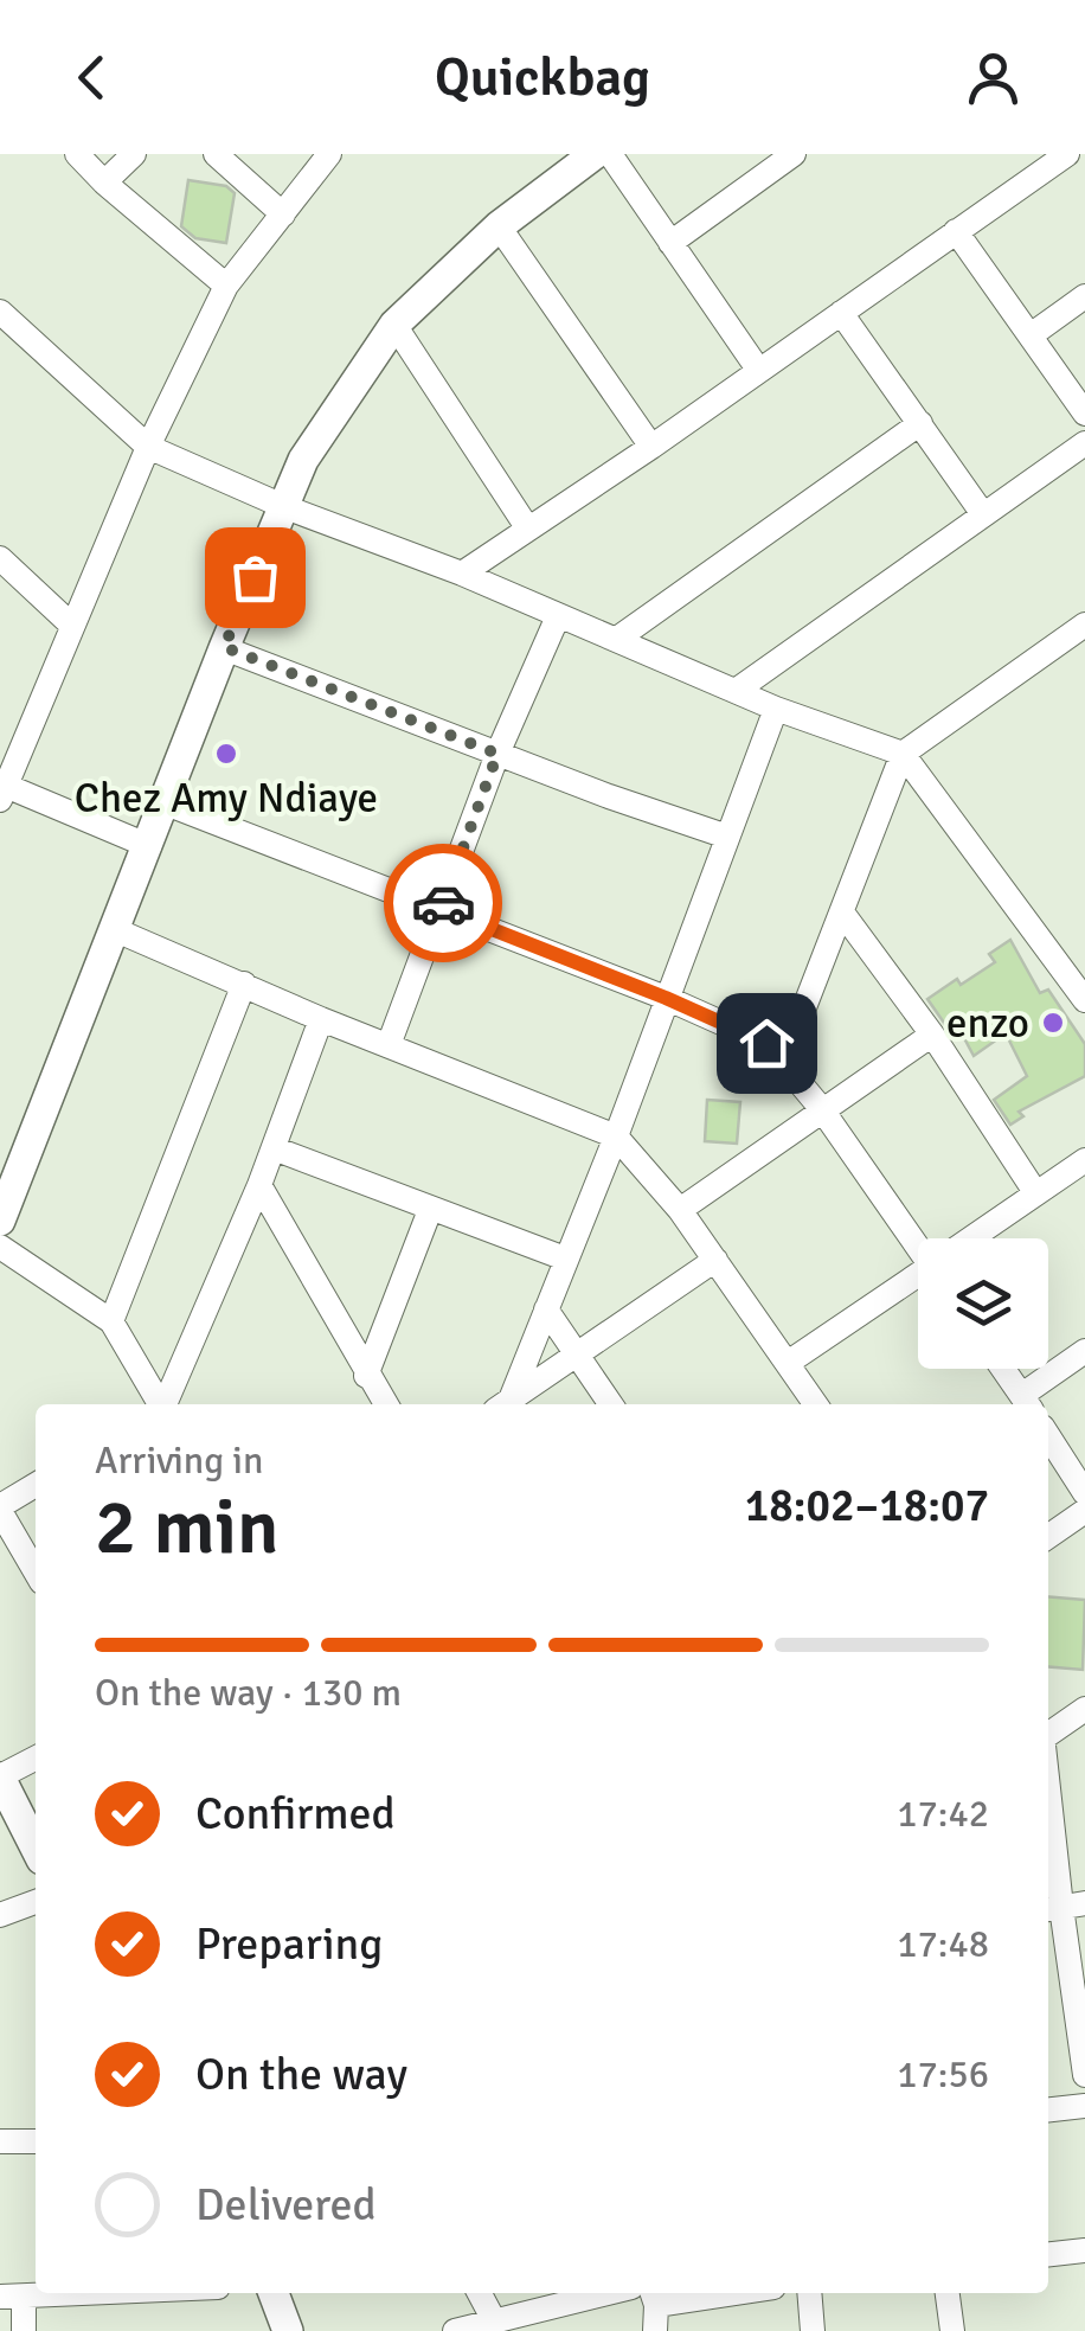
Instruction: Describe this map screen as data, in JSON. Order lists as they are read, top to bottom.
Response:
{
  "places": ["Chez Amy Ndiaye", "enzo"],
  "page": {
    "header": "Quickbag",
    "heading": ["2 min", "Arriving in", "18:02–18:07"],
    "bar": "On the way · 130 m",
    "list": [
      ["Confirmed", "17:42"],
      ["Preparing", "17:48"],
      ["On the way", "17:56"],
      "Delivered"
    ]
  }
}
